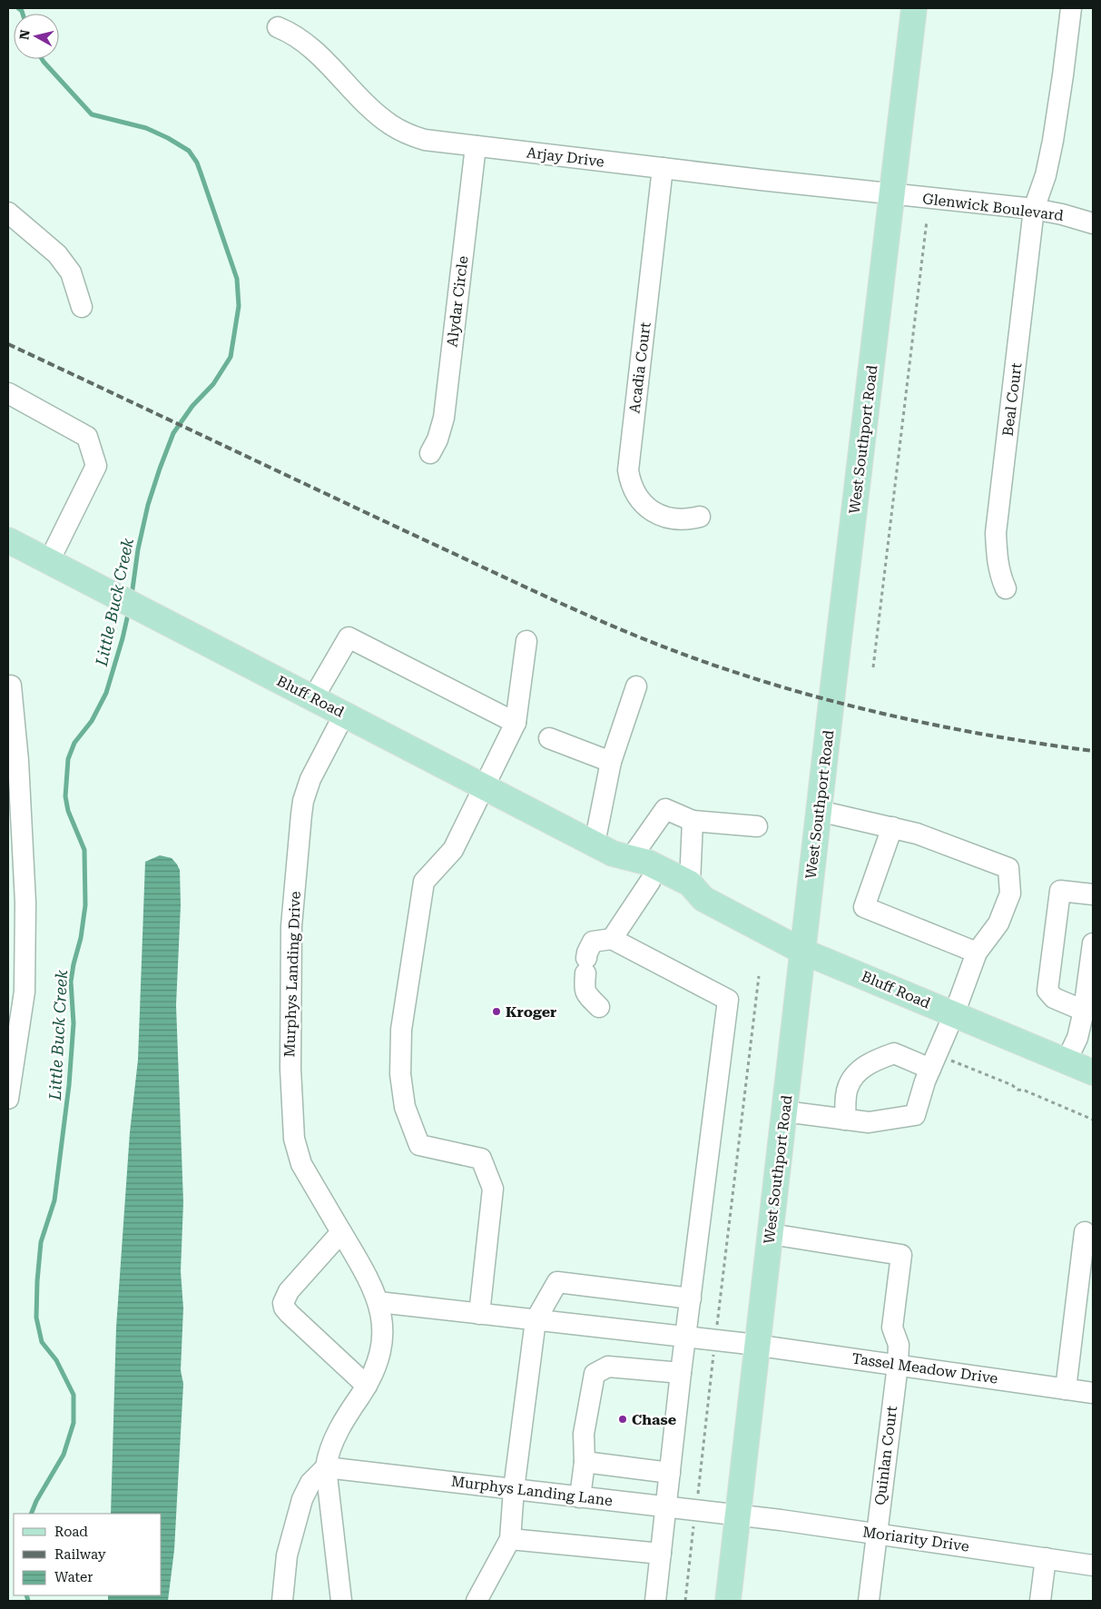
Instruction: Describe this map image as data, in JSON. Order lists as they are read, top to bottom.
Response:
{
  "streets": {
    "main road": ["West Southport Road", "Bluff Road"],
    "street": [
      "Arjay Drive",
      "Glenwick Boulevard",
      "Alydar Circle",
      "Acadia Court",
      "Beal Court",
      "Murphys Landing Drive",
      "Tassel Meadow Drive",
      "Quinlan Court",
      "Murphys Landing Lane",
      "Moriarity Drive"
    ]
  },
  "crossings": [
    ["Arjay Drive", "Glenwick Boulevard"],
    ["Arjay Drive", "Alydar Circle"],
    ["Arjay Drive", "Acadia Court"],
    ["Arjay Drive", "West Southport Road"],
    ["Glenwick Boulevard", "Beal Court"],
    ["Glenwick Boulevard", "West Southport Road"],
    ["West Southport Road", "Bluff Road"],
    ["West Southport Road", "Tassel Meadow Drive"],
    ["West Southport Road", "Quinlan Court"],
    ["West Southport Road", "Murphys Landing Lane"],
    ["West Southport Road", "Moriarity Drive"],
    ["Bluff Road", "Murphys Landing Drive"],
    ["Murphys Landing Drive", "Tassel Meadow Drive"],
    ["Murphys Landing Drive", "Murphys Landing Lane"],
    ["Tassel Meadow Drive", "Quinlan Court"],
    ["Quinlan Court", "Moriarity Drive"],
    ["Murphys Landing Lane", "Moriarity Drive"]
  ],
  "water": ["Little Buck Creek"],
  "places": ["Kroger", "Chase"],
  "legend": ["Road", "Railway", "Water"],
  "north": "left"
}
